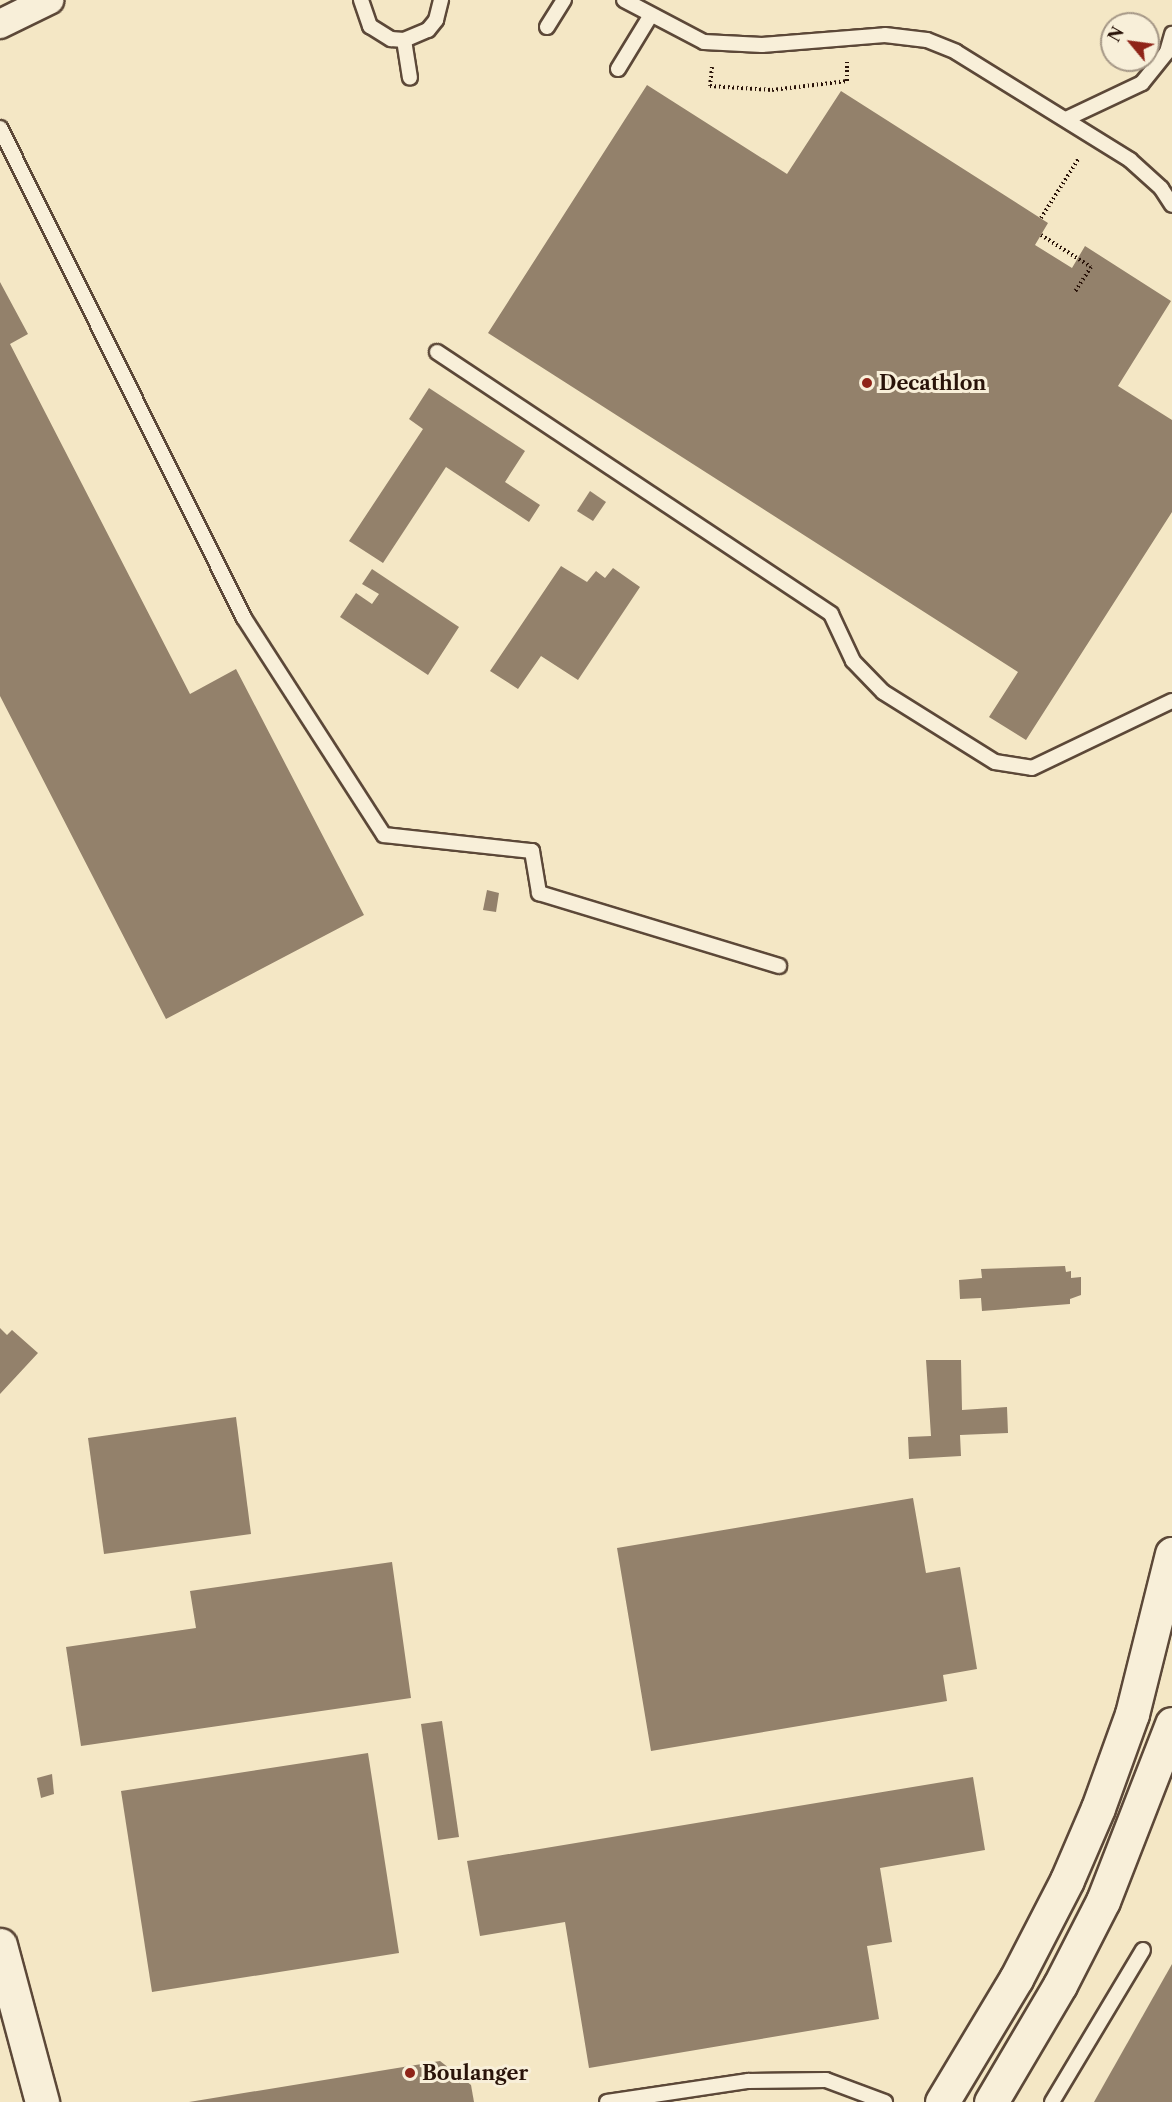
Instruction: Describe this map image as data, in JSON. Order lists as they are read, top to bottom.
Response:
{
  "places": ["Decathlon", "Boulanger"],
  "north": "top left"
}
